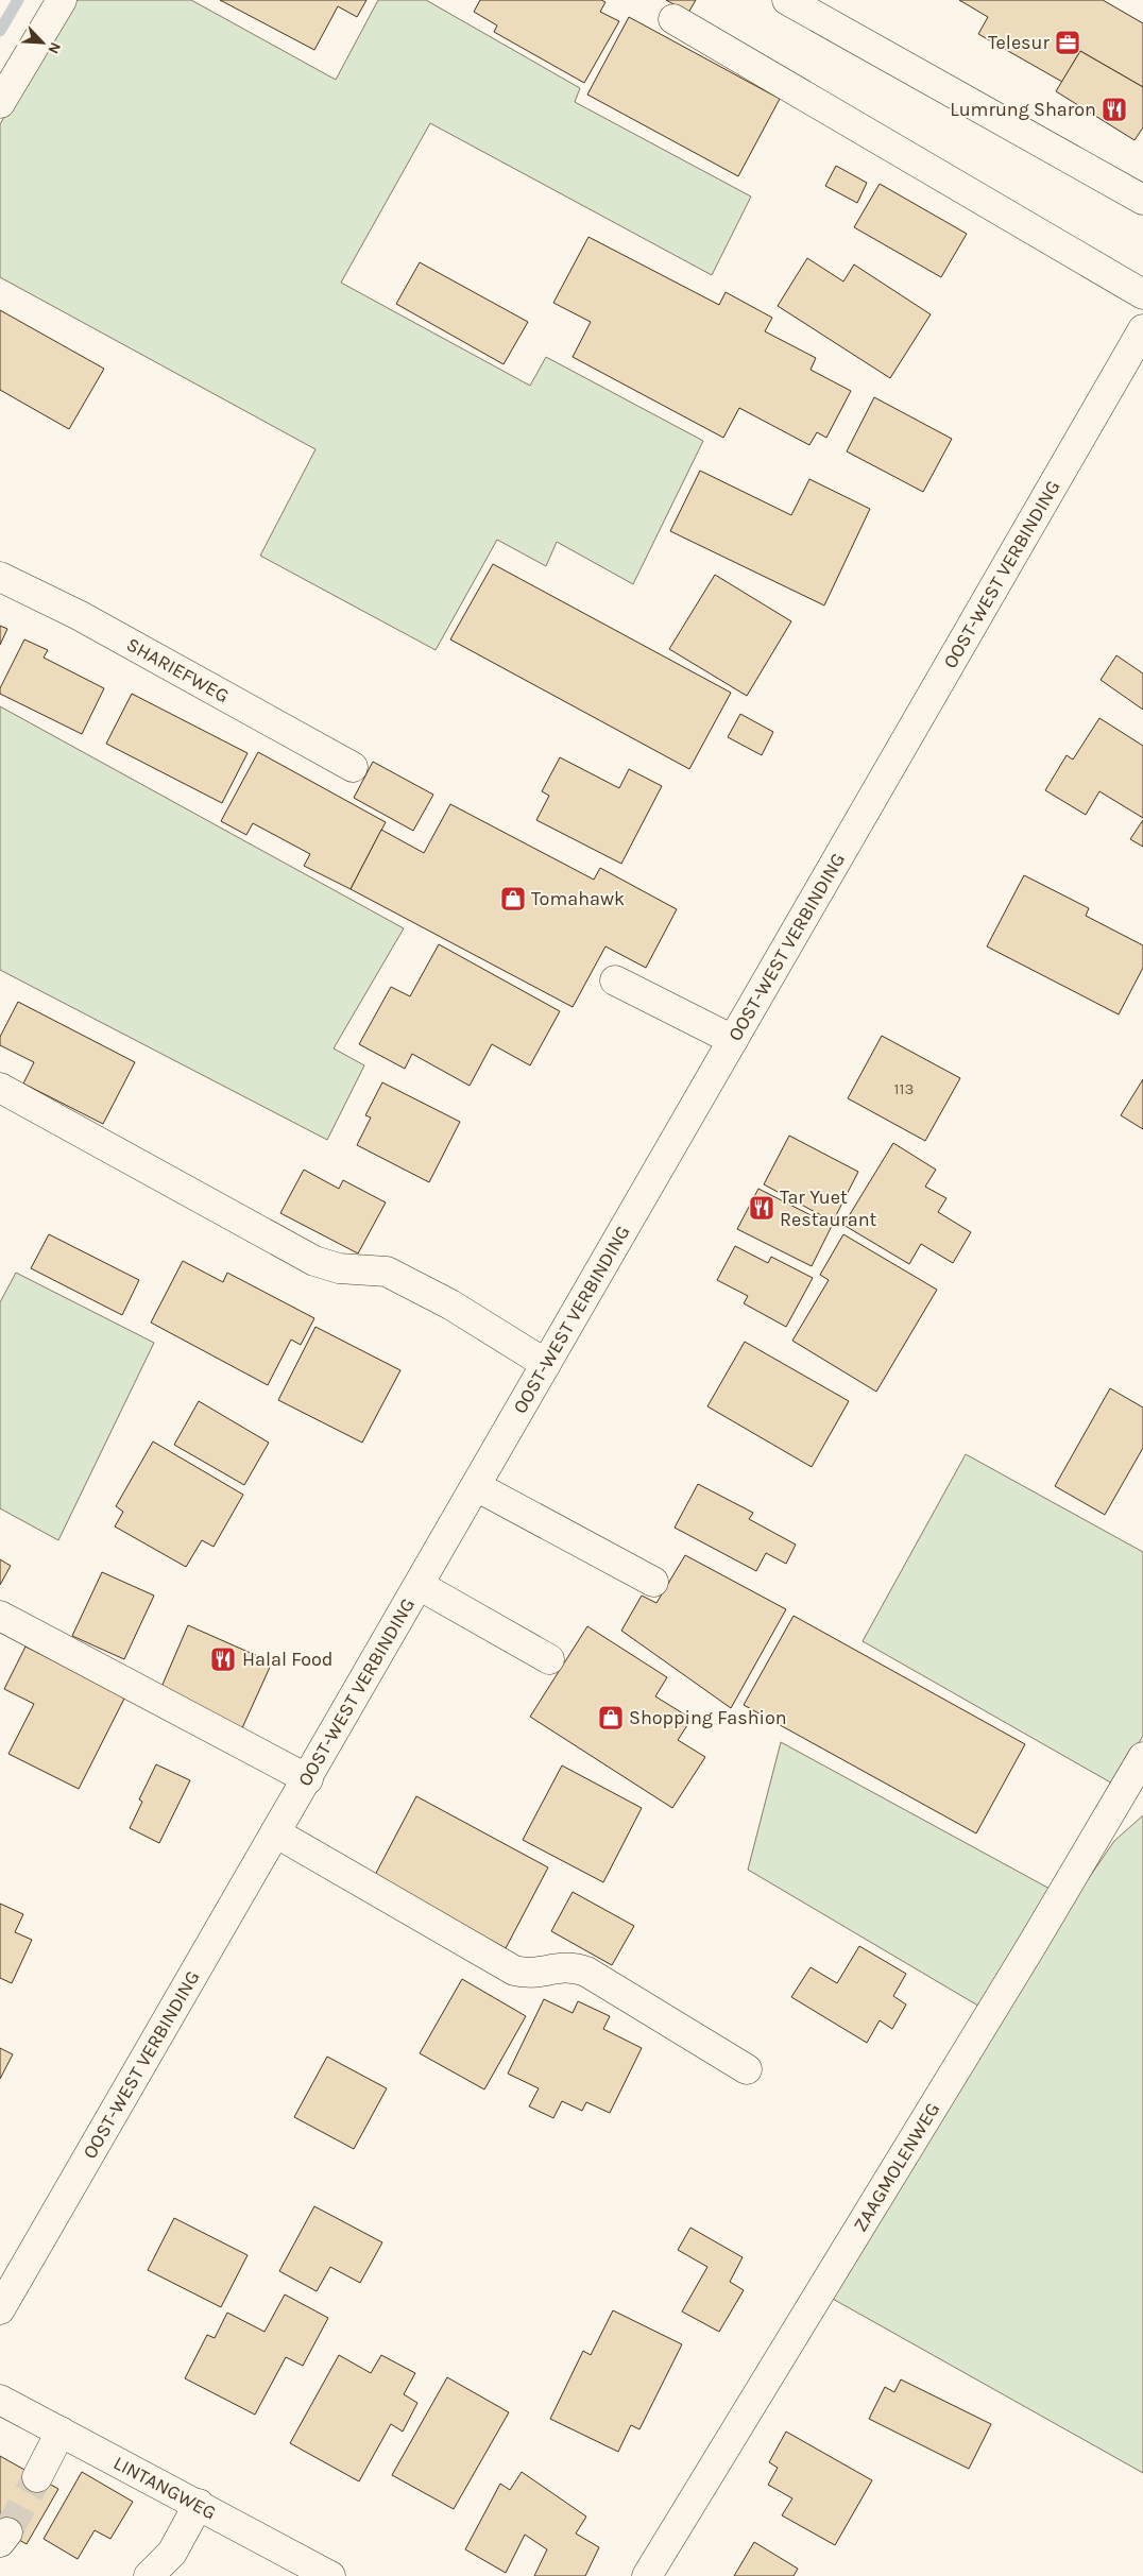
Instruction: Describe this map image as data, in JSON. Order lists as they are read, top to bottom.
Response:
{
  "streets": {
    "main road": [
      "OOST-WEST VERBINDING",
      "SHARIEFWEG",
      "ZAAGMOLENWEG",
      "LINTANGWEG"
    ]
  },
  "places": {
    "office": ["Telesur"],
    "restaurant": ["Lumrung Sharon", "Tar Yuet Restaurant", "Halal Food"],
    "shop": ["Tomahawk", "Shopping Fashion"]
  },
  "house_numbers": ["113"],
  "north": "bottom right"
}
